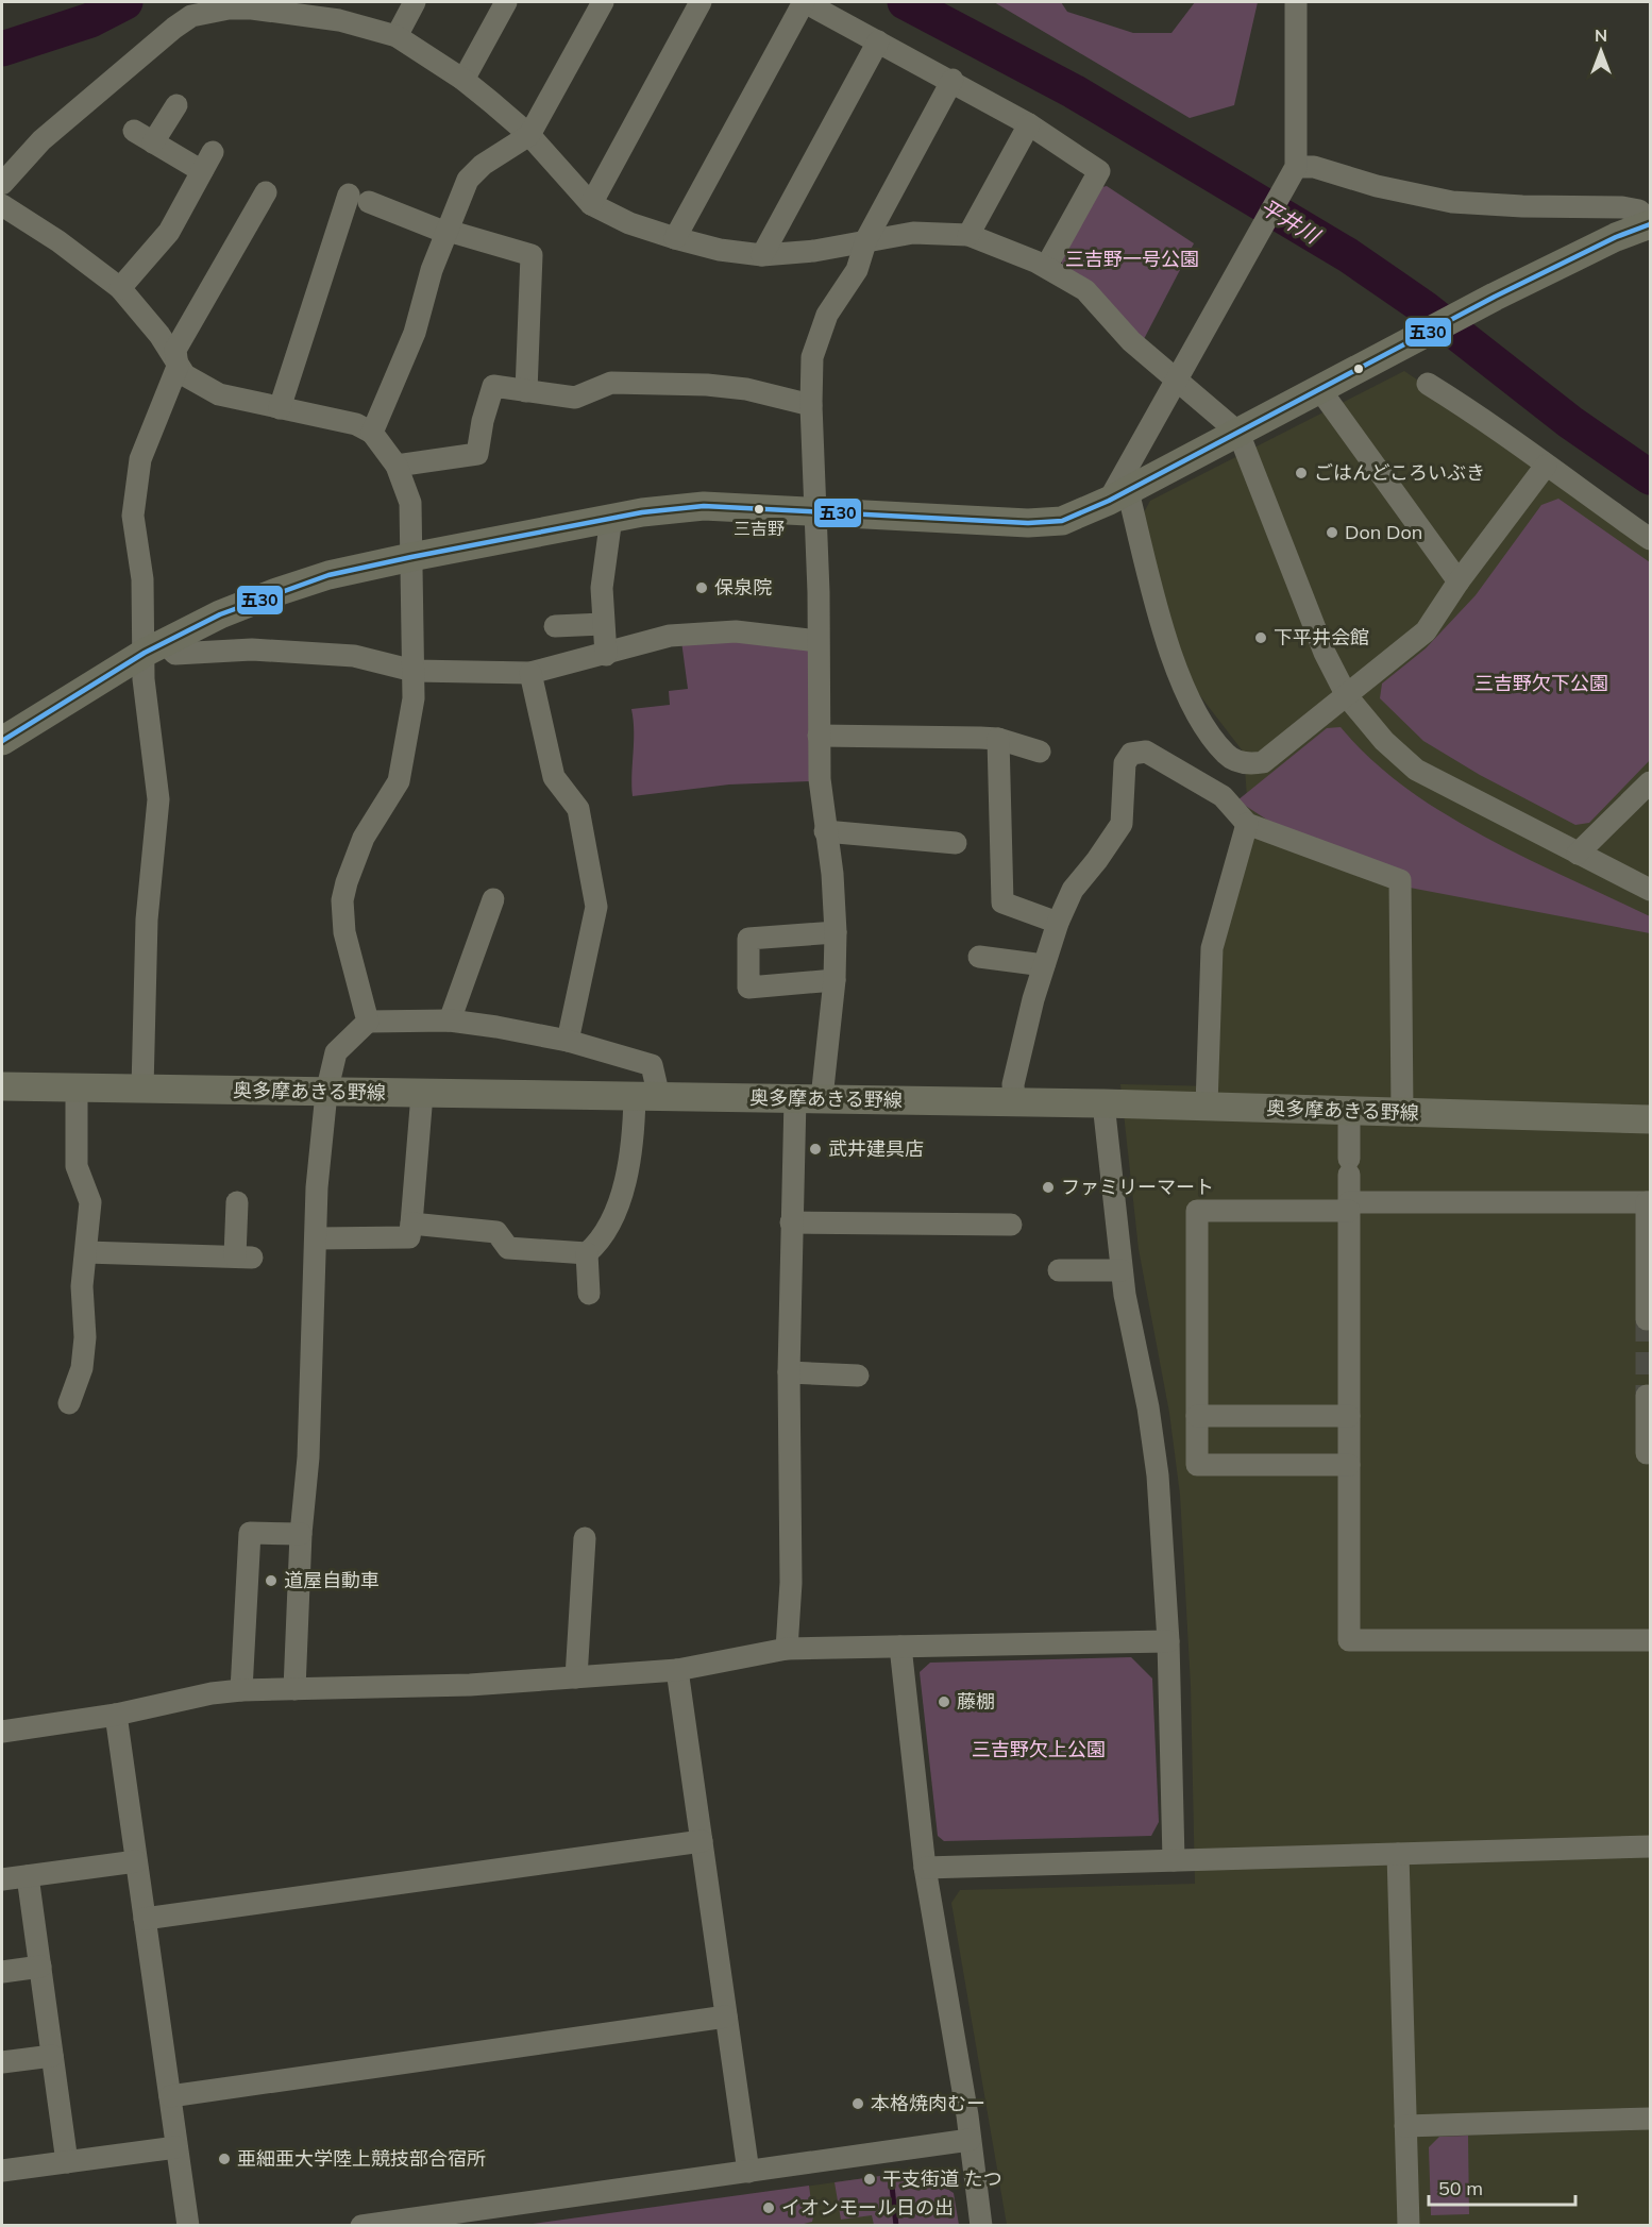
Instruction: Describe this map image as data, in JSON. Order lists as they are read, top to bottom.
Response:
{
  "streets": {
    "main road": ["奥多摩あきる野線"]
  },
  "water": ["平井川"],
  "parks": ["三吉野一号公園", "三吉野欠下公園", "三吉野欠上公園"],
  "places": [
    "ごはんどころいぶき",
    "三吉野",
    "Don Don",
    "保泉院",
    "下平井会館",
    "武井建具店",
    "ファミリーマート",
    "道屋自動車",
    "藤棚",
    "本格焼肉むー",
    "亜細亜大学陸上競技部合宿所",
    "干支街道 たつ",
    "イオンモール日の出"
  ],
  "lines": ["transit line 五30"],
  "scale_bar": "50 m",
  "north": "top"
}
